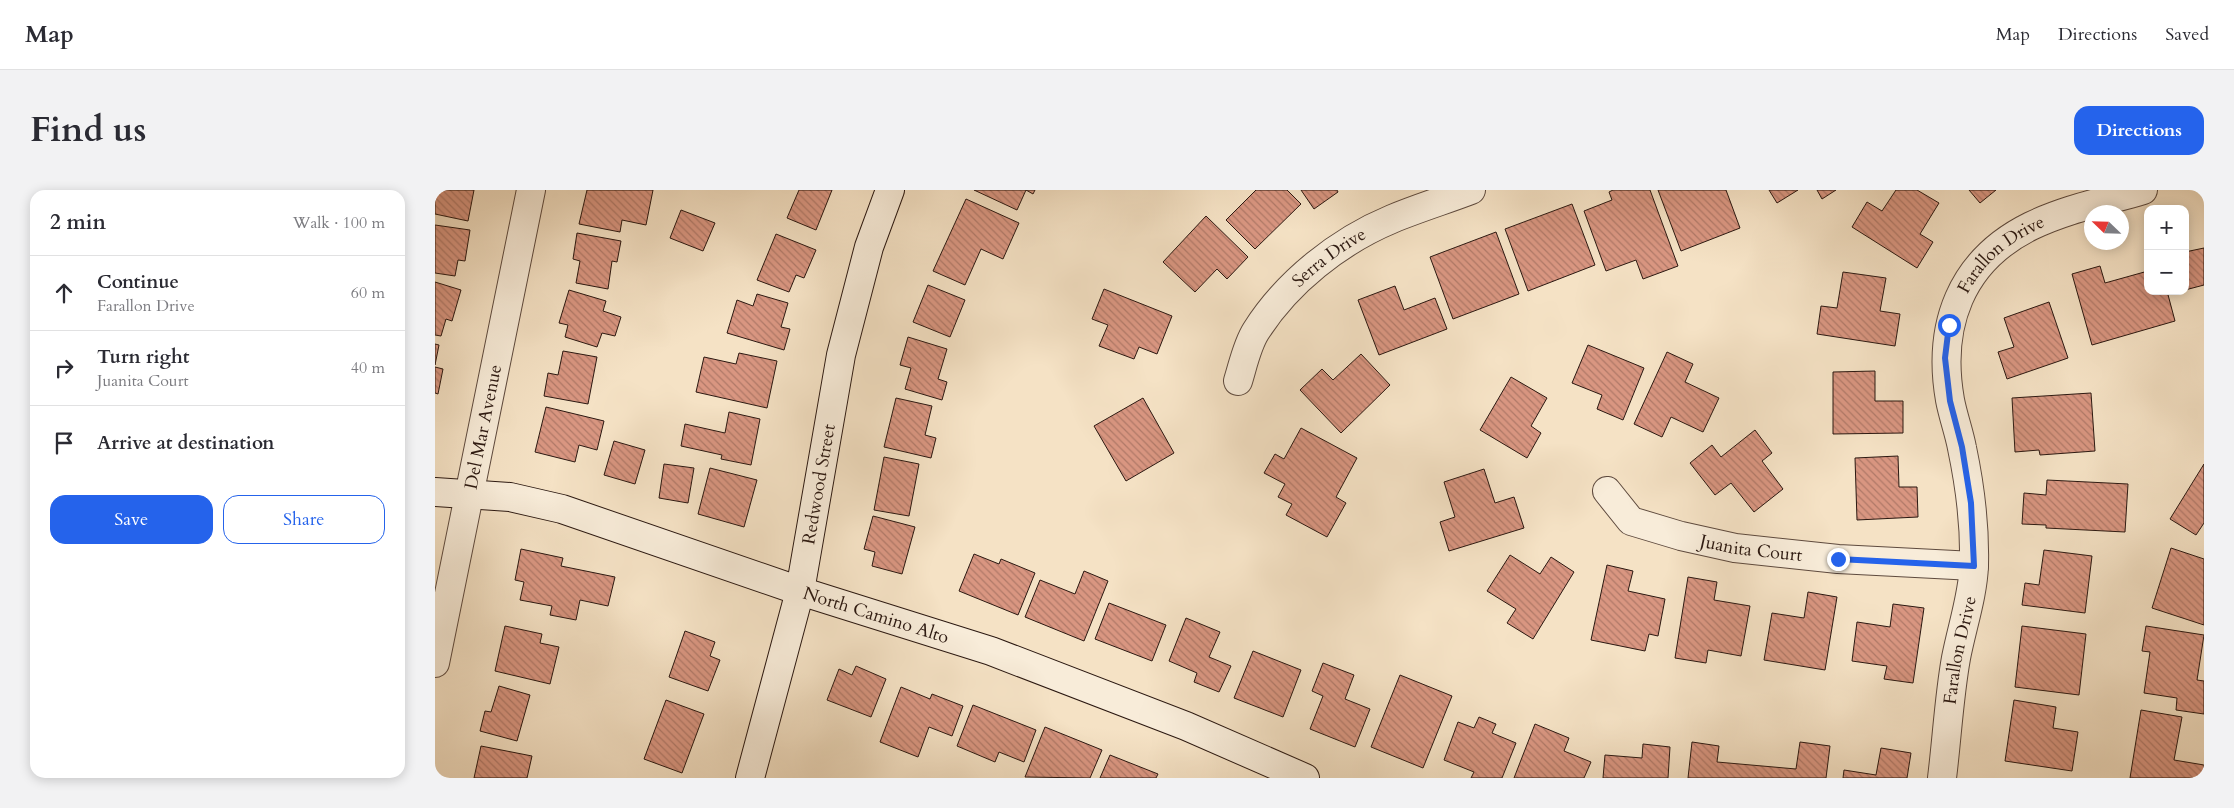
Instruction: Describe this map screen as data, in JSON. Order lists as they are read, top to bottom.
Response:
{
  "streets": {
    "street": [
      "Serra Drive",
      "Farallon Drive",
      "Del Mar Avenue",
      "Redwood Street",
      "Juanita Court",
      "North Camino Alto"
    ]
  },
  "crossings": [
    ["Farallon Drive", "Juanita Court"],
    ["Del Mar Avenue", "North Camino Alto"],
    ["Redwood Street", "North Camino Alto"]
  ],
  "north": "top left",
  "page": {
    "header": "Map",
    "nav": ["Map", "Directions", "Saved"],
    "title": "Find us",
    "buttons": [
      "Directions",
      ["Save", "Share"]
    ],
    "heading": ["2 min", "Walk · 100 m"],
    "map_buttons": ["+", "−"],
    "list": [
      ["Continue", "Farallon Drive", "60 m"],
      ["Turn right", "Juanita Court", "40 m"],
      "Arrive at destination"
    ]
  }
}
